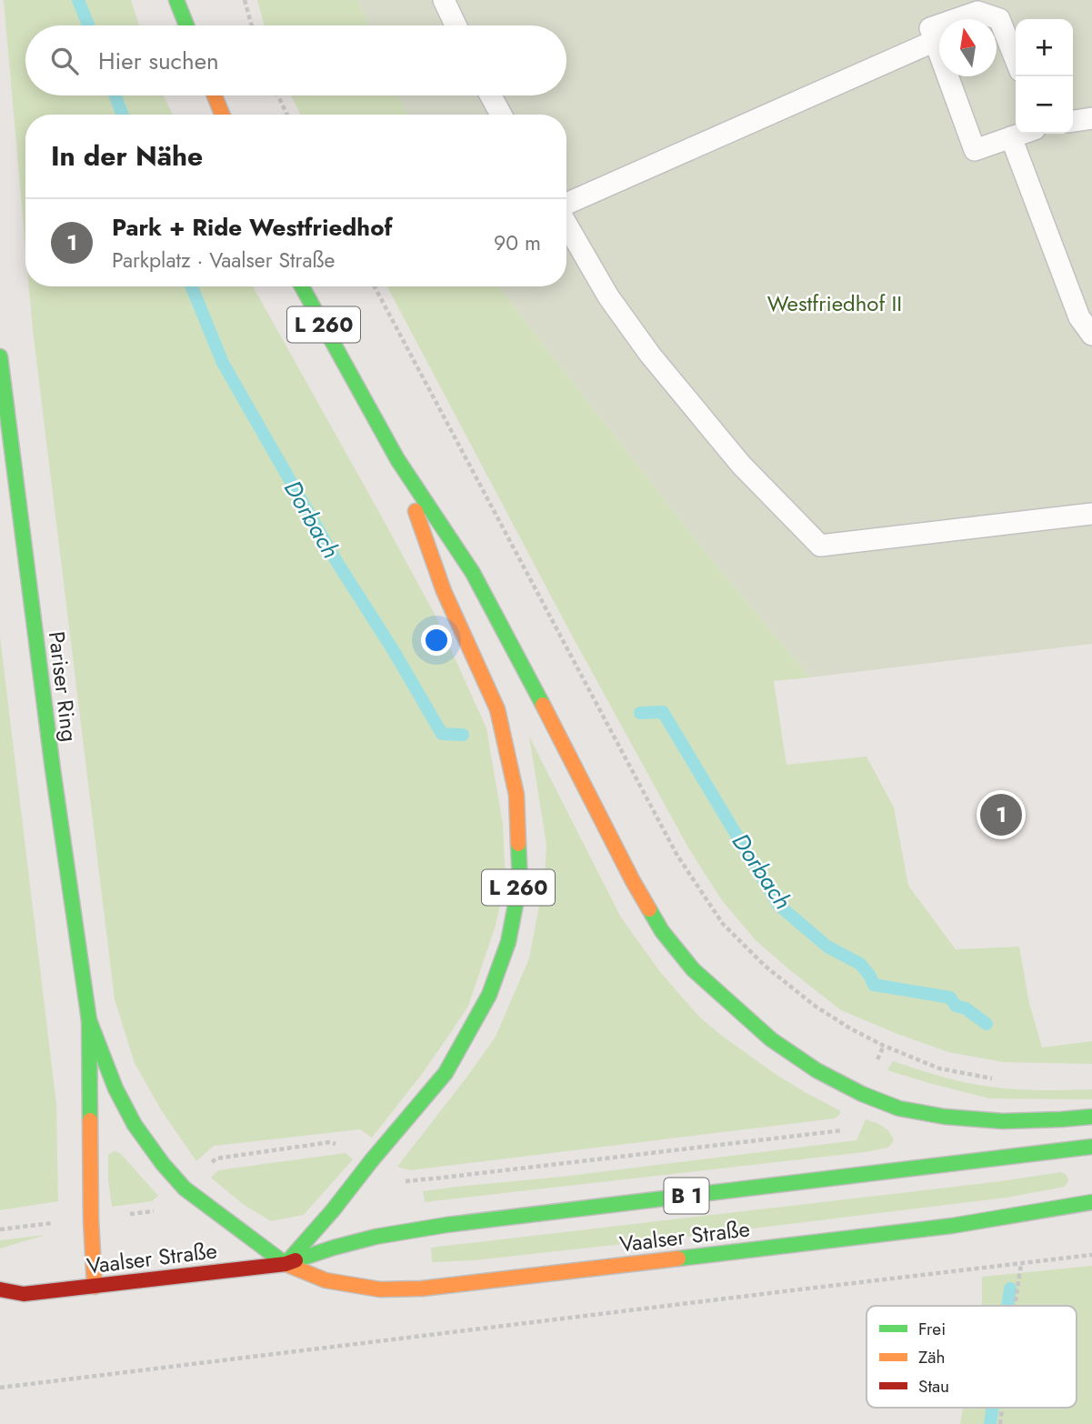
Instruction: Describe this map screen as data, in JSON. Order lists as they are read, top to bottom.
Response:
{
  "streets": {
    "main road": [
      "L 260",
      "Pariser Ring",
      "B 1",
      "Vaalser Straße"
    ]
  },
  "crossings": [
    ["L 260", "Vaalser Straße"]
  ],
  "water": ["Dorbach"],
  "parks": ["Westfriedhof II"],
  "legend": ["Frei", "Zäh", "Stau"],
  "north": "top",
  "page": {
    "map_buttons": ["+", "−"],
    "search": "Hier suchen",
    "heading": "In der Nähe",
    "list": [
      {
        "mark": "1",
        "name": "Park + Ride Westfriedhof",
        "note": "Parkplatz · Vaalser Straße",
        "value": "90 m"
      }
    ],
    "pins": "1"
  }
}
